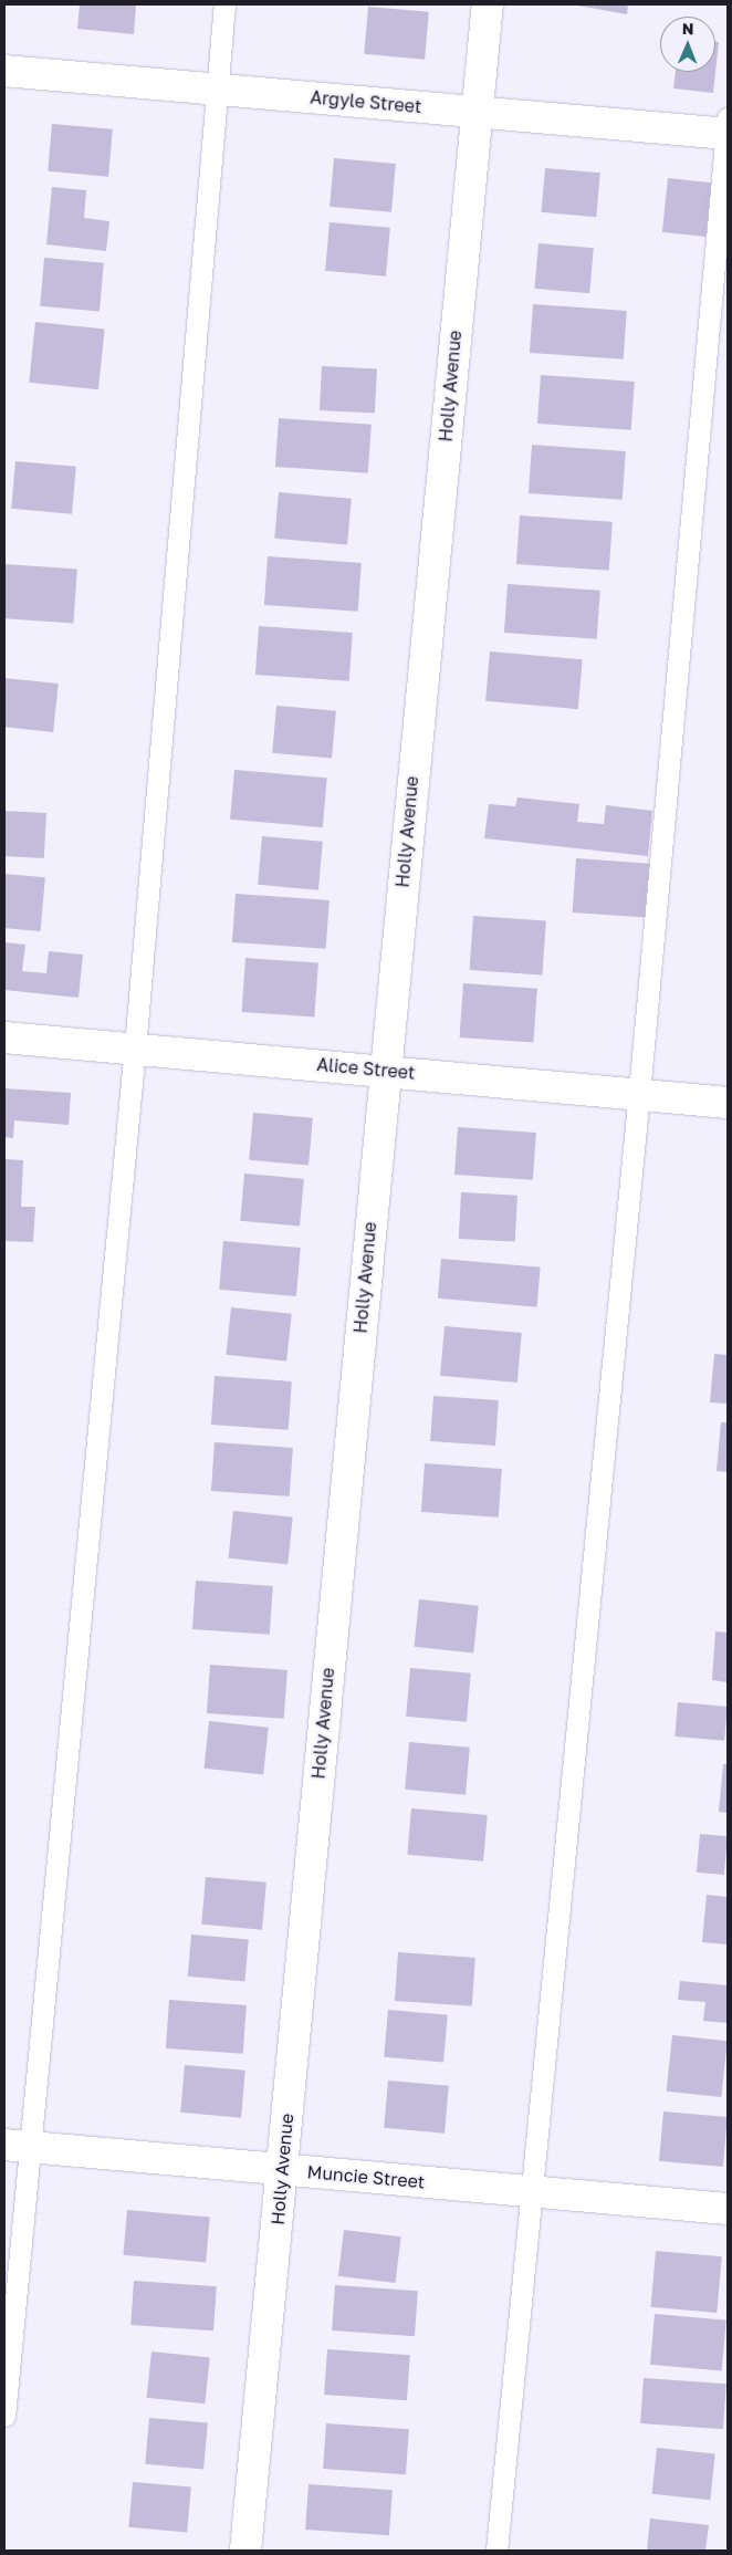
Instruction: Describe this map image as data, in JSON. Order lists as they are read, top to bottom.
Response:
{
  "streets": {
    "street": [
      "Argyle Street",
      "Holly Avenue",
      "Alice Street",
      "Muncie Street"
    ]
  },
  "crossings": [
    ["Argyle Street", "Holly Avenue"],
    ["Holly Avenue", "Alice Street"],
    ["Holly Avenue", "Muncie Street"]
  ],
  "north": "top"
}
